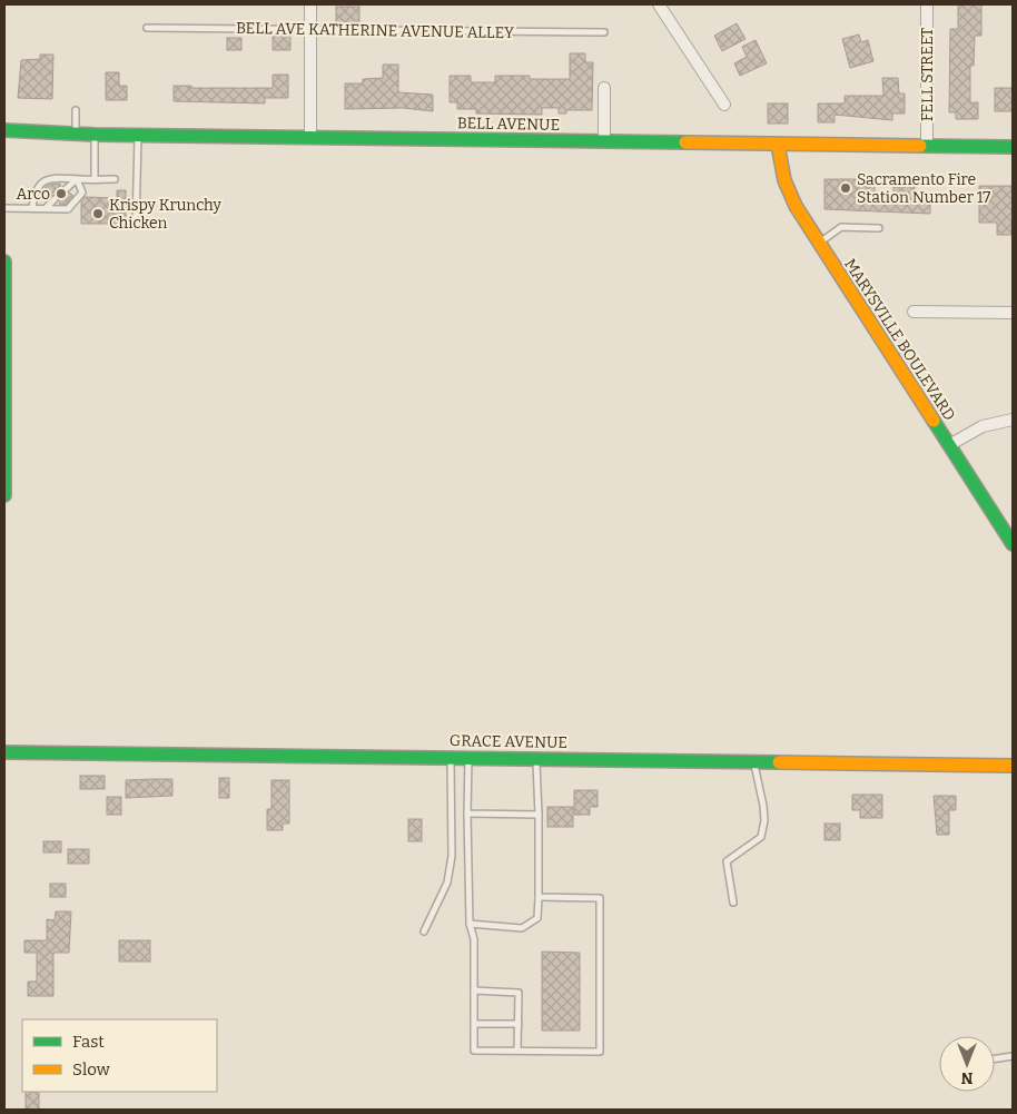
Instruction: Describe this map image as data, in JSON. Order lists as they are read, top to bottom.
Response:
{
  "streets": {
    "main road": ["BELL AVENUE", "MARYSVILLE BOULEVARD", "GRACE AVENUE"],
    "street": ["FELL STREET"],
    "lane": ["BELL AVE KATHERINE AVENUE ALLEY"]
  },
  "crossings": [
    ["FELL STREET", "BELL AVENUE"],
    ["BELL AVENUE", "MARYSVILLE BOULEVARD"]
  ],
  "places": ["Sacramento Fire Station Number 17", "Arco", "Krispy Krunchy Chicken"],
  "legend": ["Fast", "Slow"],
  "north": "bottom"
}
